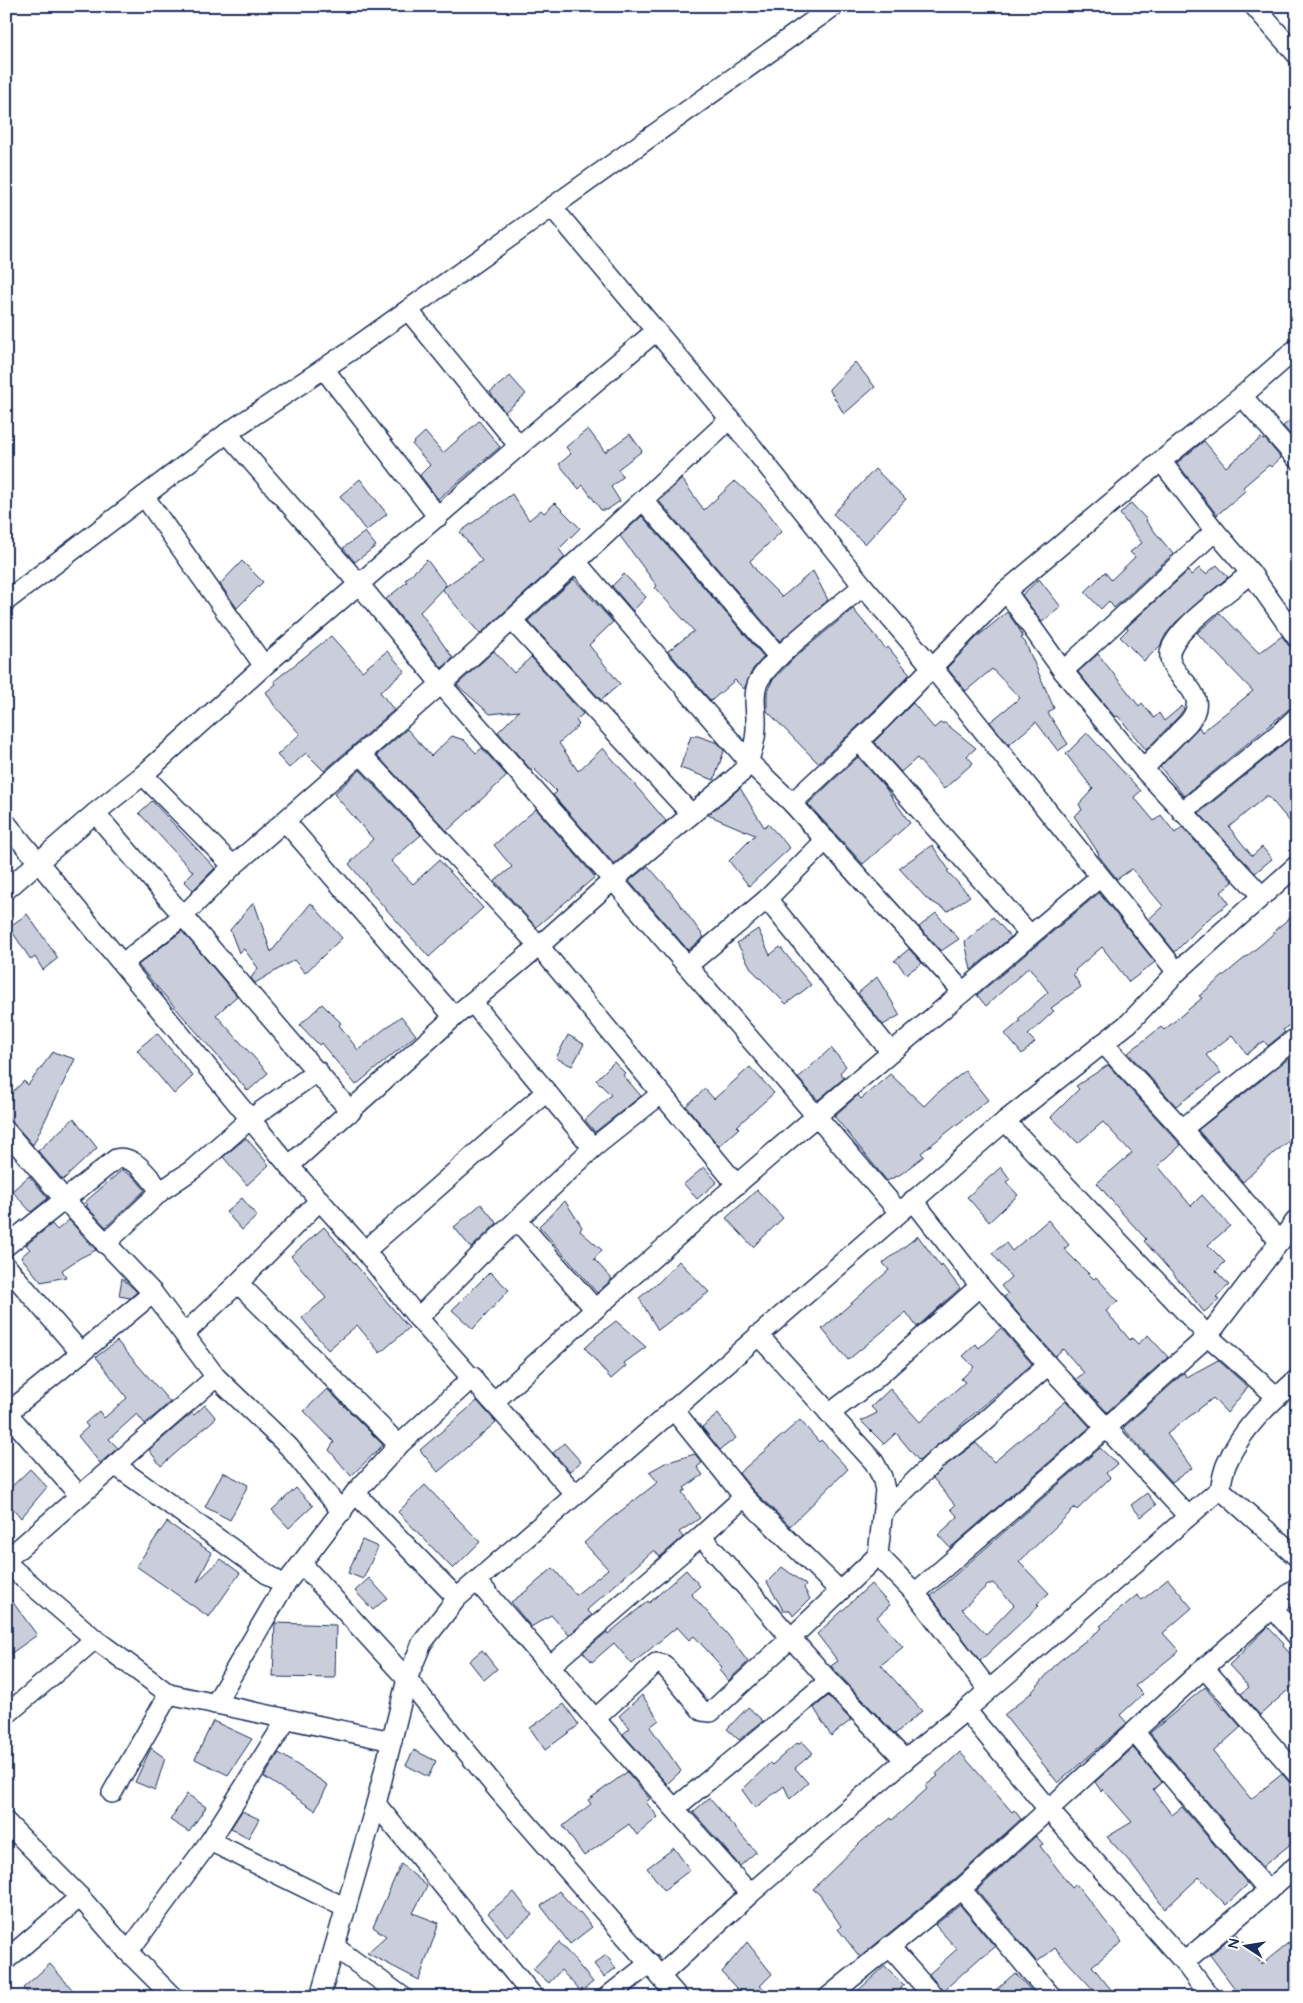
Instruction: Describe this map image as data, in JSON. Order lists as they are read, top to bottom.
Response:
{
  "north": "left"
}
